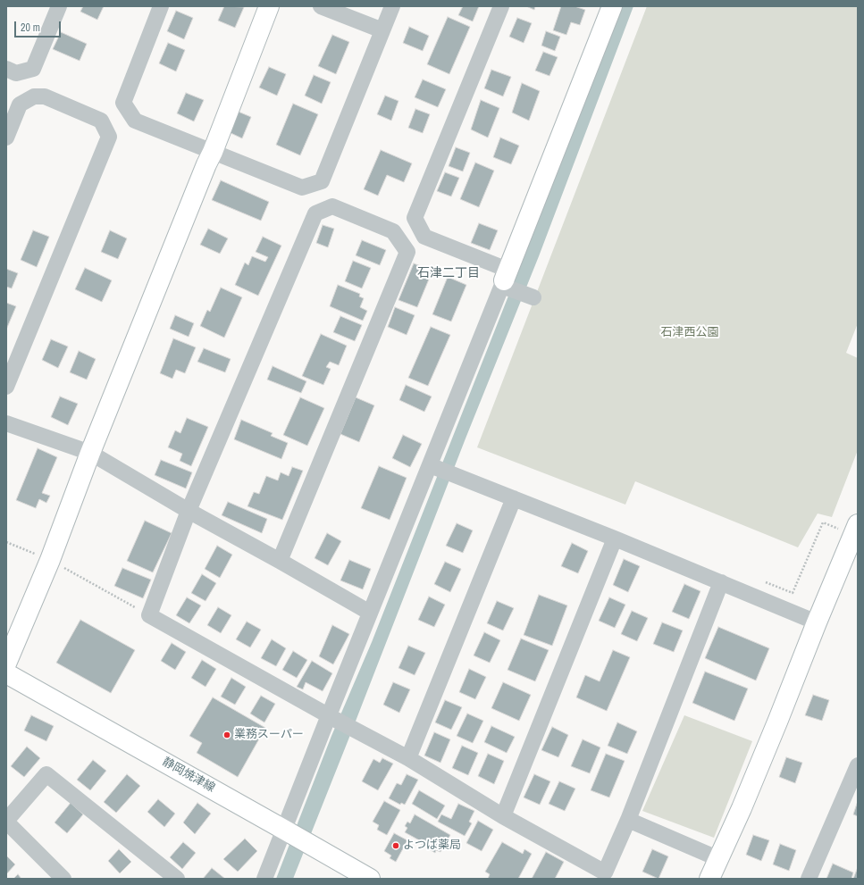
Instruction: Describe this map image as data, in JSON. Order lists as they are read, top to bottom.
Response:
{
  "streets": {
    "street": ["静岡焼津線"]
  },
  "districts": ["石津二丁目"],
  "parks": ["石津西公園"],
  "places": ["業務スーパー", "よつば薬局"],
  "scale_bar": "20 m"
}
